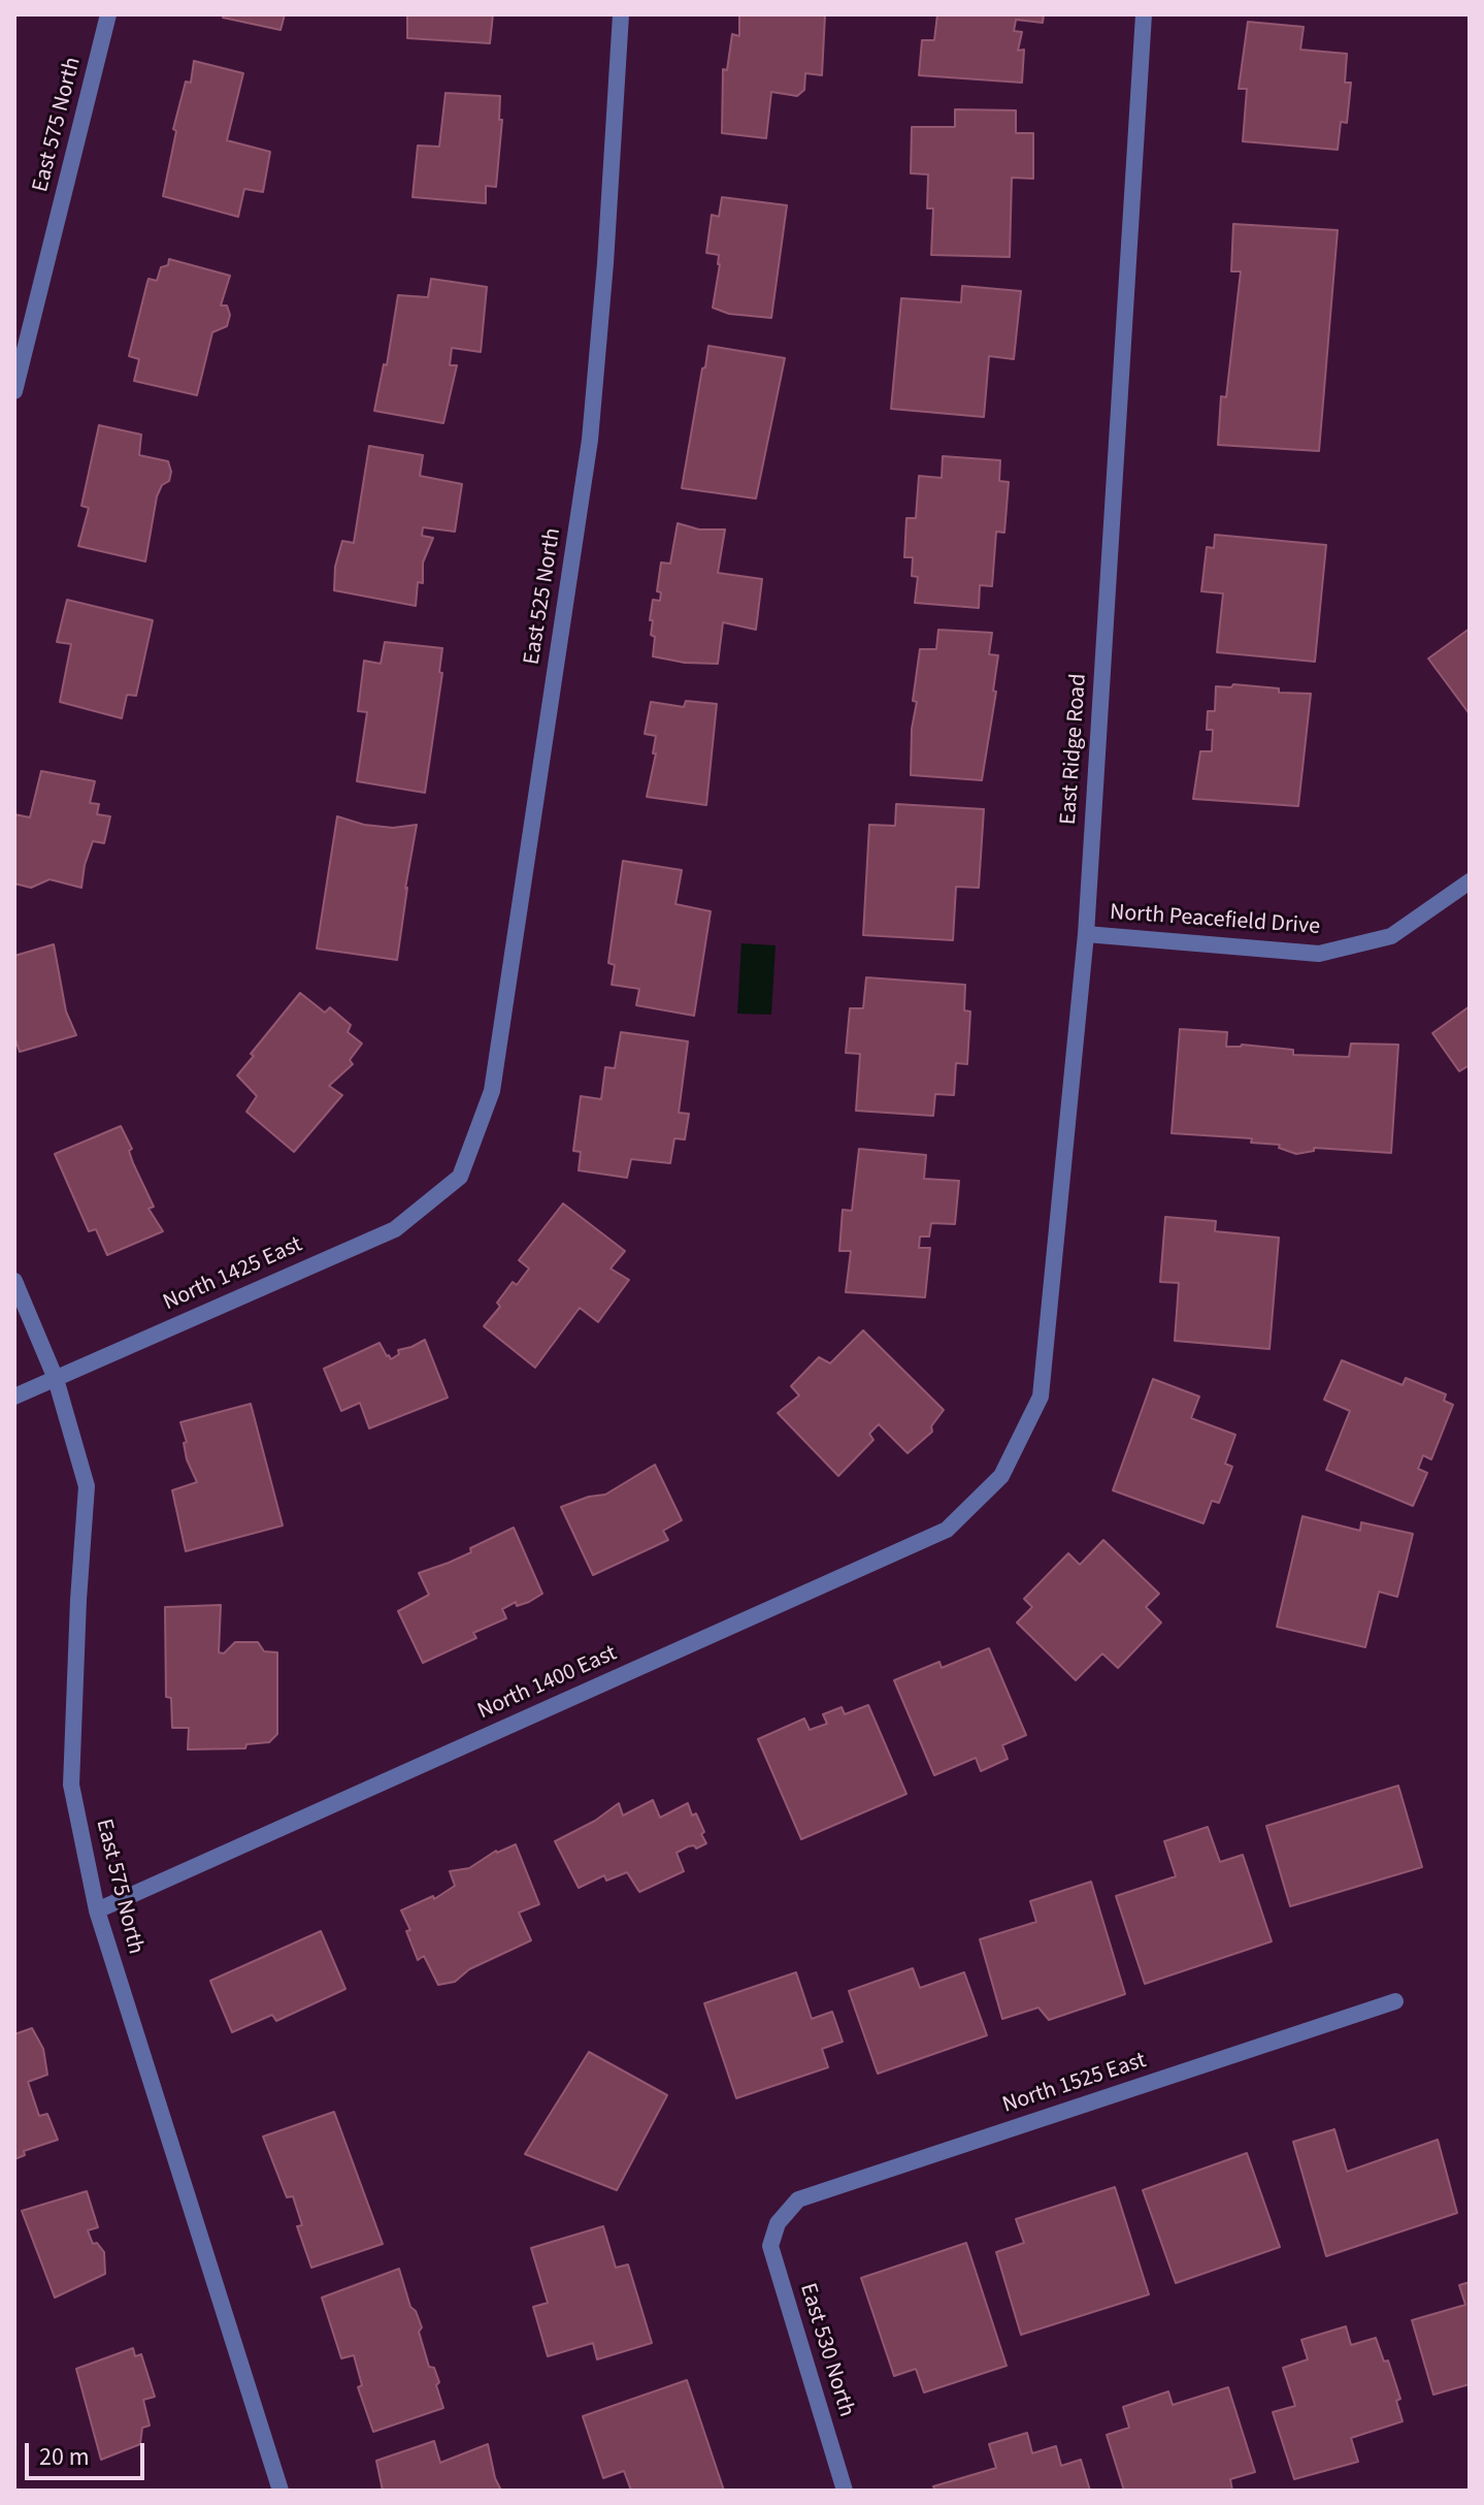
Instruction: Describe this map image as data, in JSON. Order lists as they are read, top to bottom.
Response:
{
  "streets": {
    "street": [
      "East 575 North",
      "East 525 North",
      "East Ridge Road",
      "North Peacefield Drive",
      "North 1425 East",
      "North 1400 East",
      "North 1525 East",
      "East 530 North"
    ]
  },
  "crossings": [
    ["East 575 North", "North 1425 East"],
    ["East 575 North", "North 1400 East"],
    ["East 525 North", "North 1425 East"],
    ["East Ridge Road", "North Peacefield Drive"],
    ["East Ridge Road", "North 1400 East"],
    ["North 1525 East", "East 530 North"]
  ],
  "scale_bar": "20 m"
}
